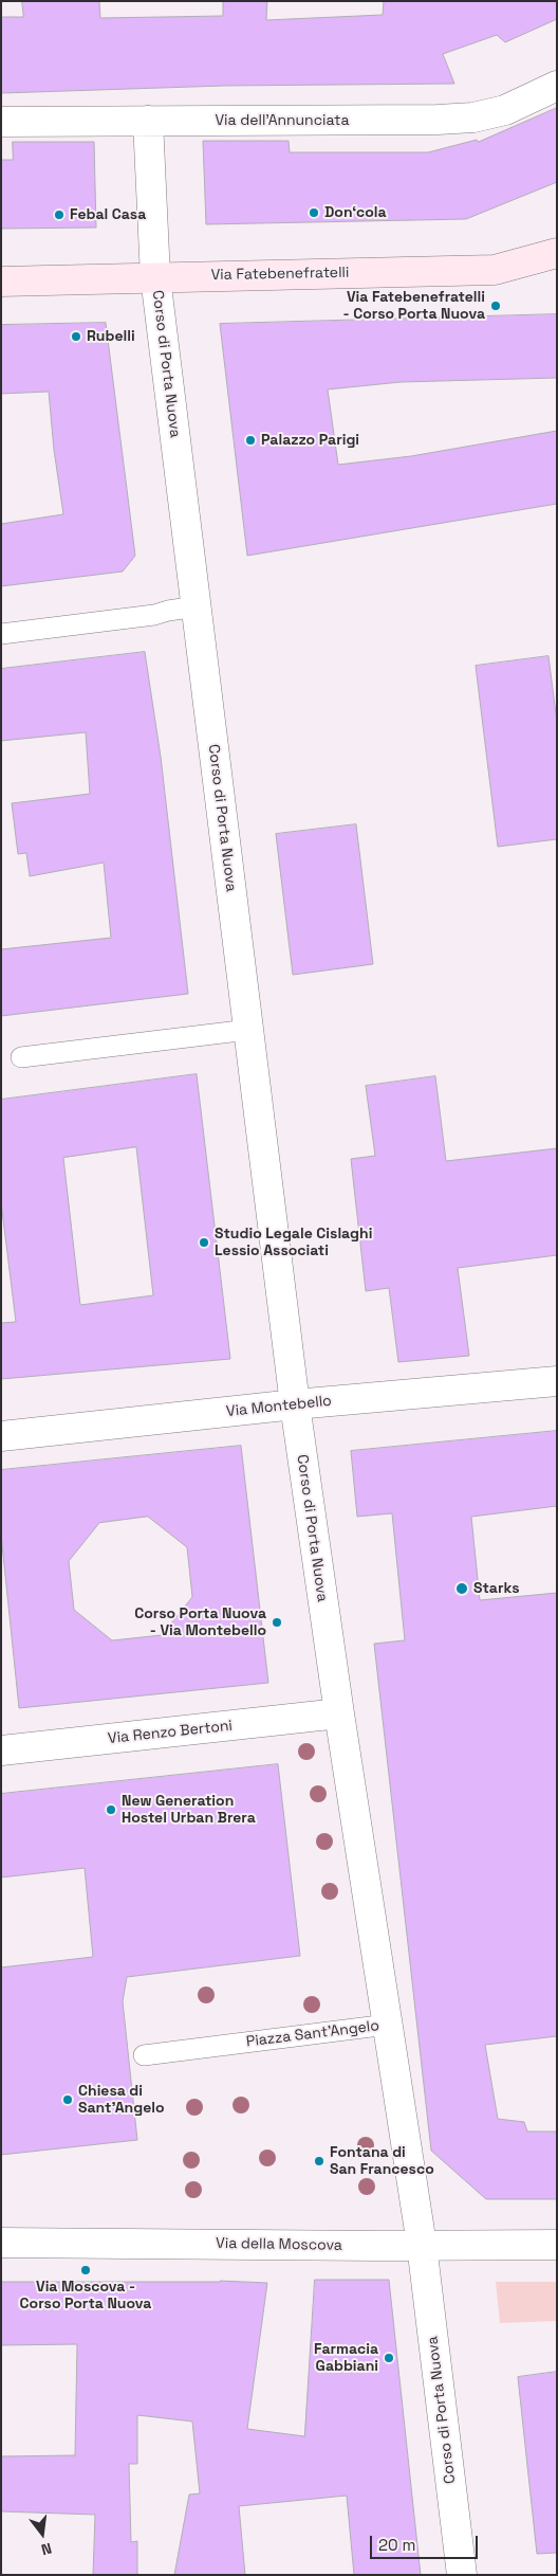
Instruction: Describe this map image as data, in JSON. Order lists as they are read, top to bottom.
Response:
{
  "streets": {
    "street": [
      "Via dell'Annunciata",
      "Via Fatebenefratelli",
      "Corso di Porta Nuova",
      "Via Montebello",
      "Via Renzo Bertoni",
      "Piazza Sant'Angelo",
      "Via della Moscova"
    ]
  },
  "crossings": [
    ["Via dell'Annunciata", "Corso di Porta Nuova"],
    ["Via Fatebenefratelli", "Corso di Porta Nuova"],
    ["Corso di Porta Nuova", "Via Montebello"],
    ["Corso di Porta Nuova", "Via Renzo Bertoni"],
    ["Corso di Porta Nuova", "Piazza Sant'Angelo"],
    ["Corso di Porta Nuova", "Via della Moscova"],
    ["Piazza Sant'Angelo", "Via della Moscova"]
  ],
  "places": [
    "Don‘cola",
    "Febal Casa",
    "Via Fatebenefratelli - Corso Porta Nuova",
    "Rubelli",
    "Palazzo Parigi",
    "Studio Legale Cislaghi Lessio Associati",
    "Starks",
    "Corso Porta Nuova - Via Montebello",
    "New Generation Hostel Urban Brera",
    "Chiesa di Sant'Angelo",
    "Fontana di San Francesco",
    "Via Moscova - Corso Porta Nuova",
    "Farmacia Gabbiani"
  ],
  "scale_bar": "20 m",
  "north": "bottom"
}
